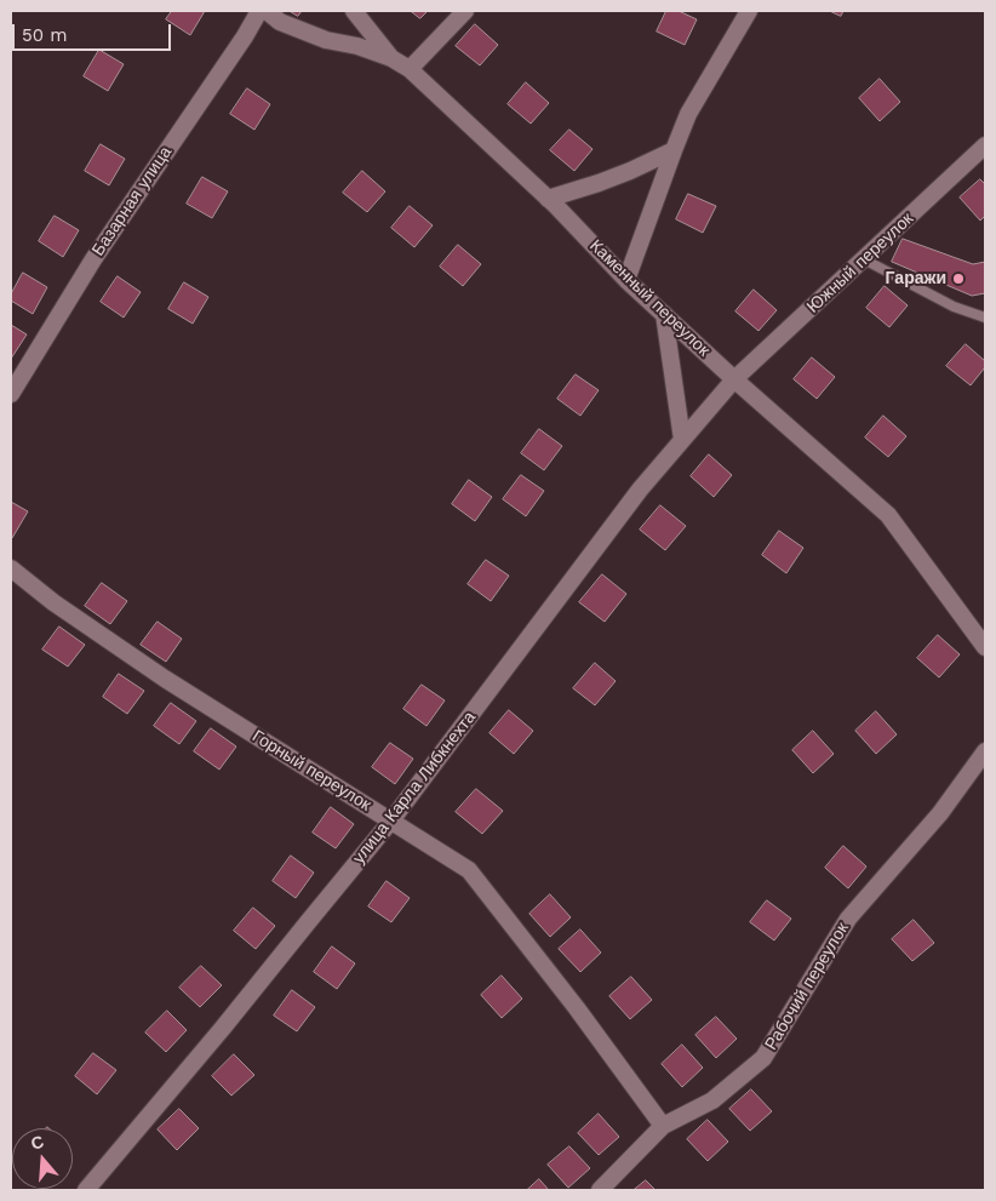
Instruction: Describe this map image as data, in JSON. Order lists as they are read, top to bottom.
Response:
{
  "streets": {
    "street": [
      "Базарная улица",
      "Южный переулок",
      "Каменный переулок",
      "Горный переулок",
      "улица Карла Либкнехта",
      "Рабочий переулок"
    ]
  },
  "crossings": [
    ["Южный переулок", "Каменный переулок"],
    ["Южный переулок", "улица Карла Либкнехта"],
    ["Каменный переулок", "улица Карла Либкнехта"],
    ["Горный переулок", "улица Карла Либкнехта"],
    ["Горный переулок", "Рабочий переулок"]
  ],
  "places": ["Гаражи"],
  "scale_bar": "50 m",
  "north": "top"
}
